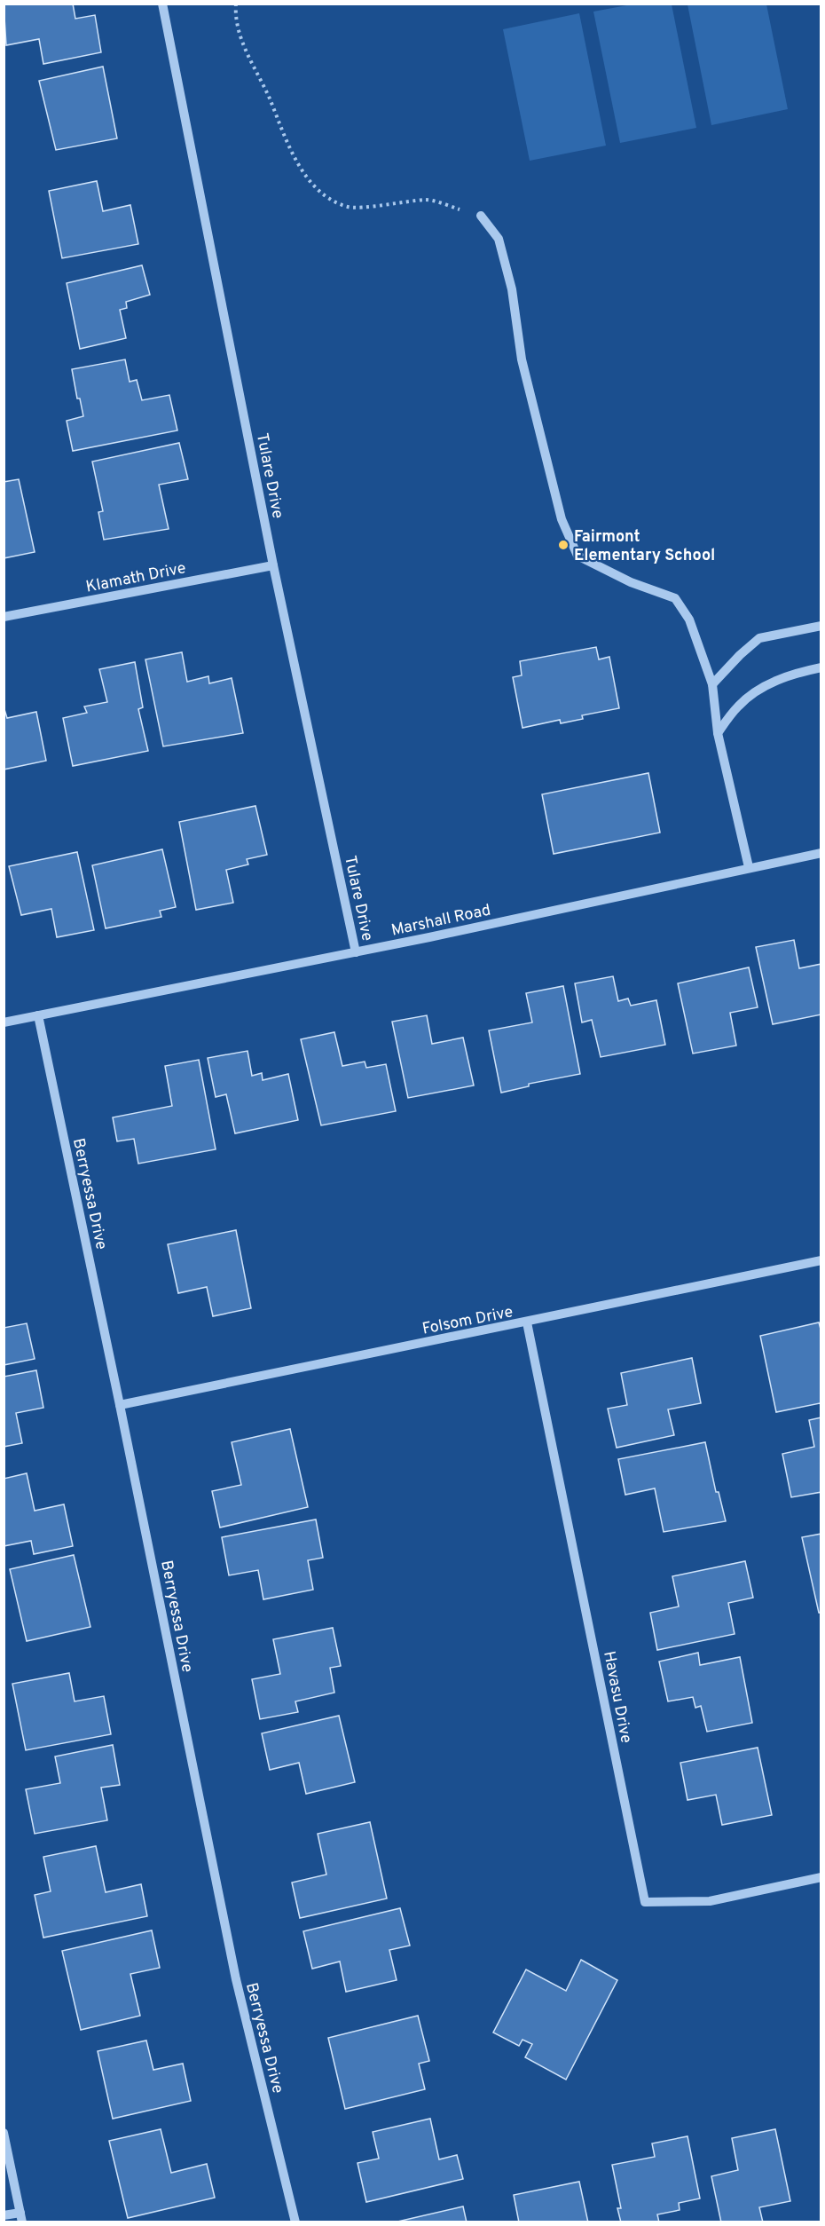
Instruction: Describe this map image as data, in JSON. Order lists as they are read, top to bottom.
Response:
{
  "streets": {
    "street": [
      "Tulare Drive",
      "Klamath Drive",
      "Marshall Road",
      "Berryessa Drive",
      "Folsom Drive",
      "Havasu Drive"
    ]
  },
  "crossings": [
    ["Tulare Drive", "Klamath Drive"],
    ["Tulare Drive", "Marshall Road"],
    ["Marshall Road", "Berryessa Drive"],
    ["Berryessa Drive", "Folsom Drive"],
    ["Folsom Drive", "Havasu Drive"]
  ],
  "places": ["Fairmont Elementary School"]
}
